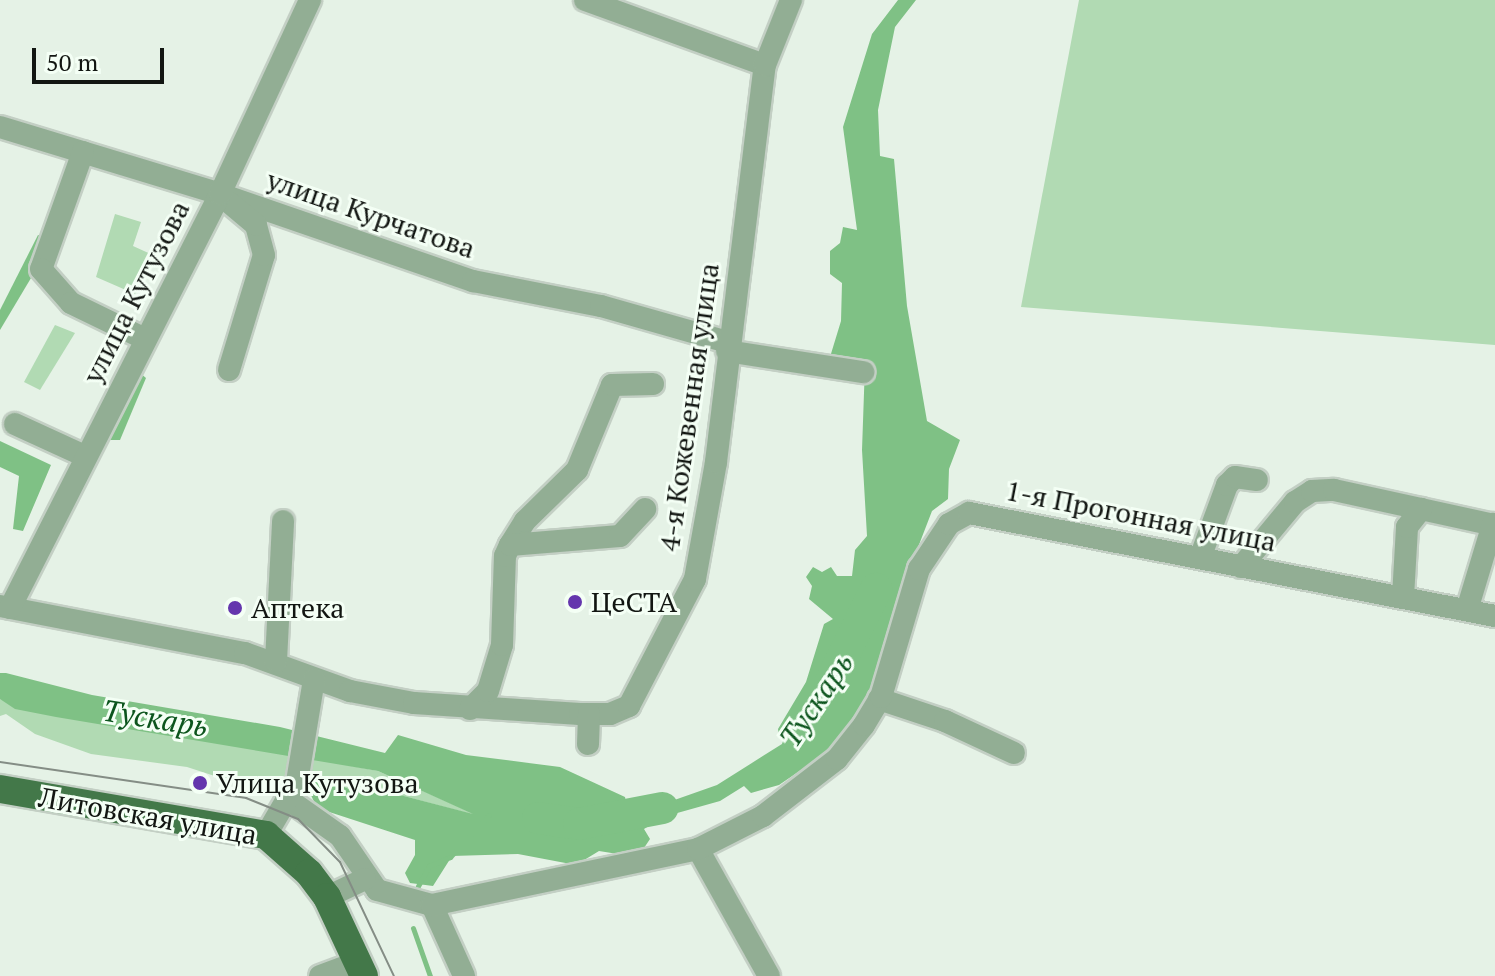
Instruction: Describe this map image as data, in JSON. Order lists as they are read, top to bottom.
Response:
{
  "streets": {
    "main road": ["Литовская улица"],
    "street": [
      "улица Курчатова",
      "улица Кутузова",
      "4-я Кожевенная улица",
      "1-я Прогонная улица"
    ]
  },
  "crossings": [
    ["улица Курчатова", "улица Кутузова"],
    ["улица Курчатова", "4-я Кожевенная улица"],
    ["улица Кутузова", "4-я Кожевенная улица"]
  ],
  "water": ["Тускарь"],
  "places": ["ЦеСТА", "Аптека", "Улица Кутузова"],
  "scale_bar": "50 m"
}
